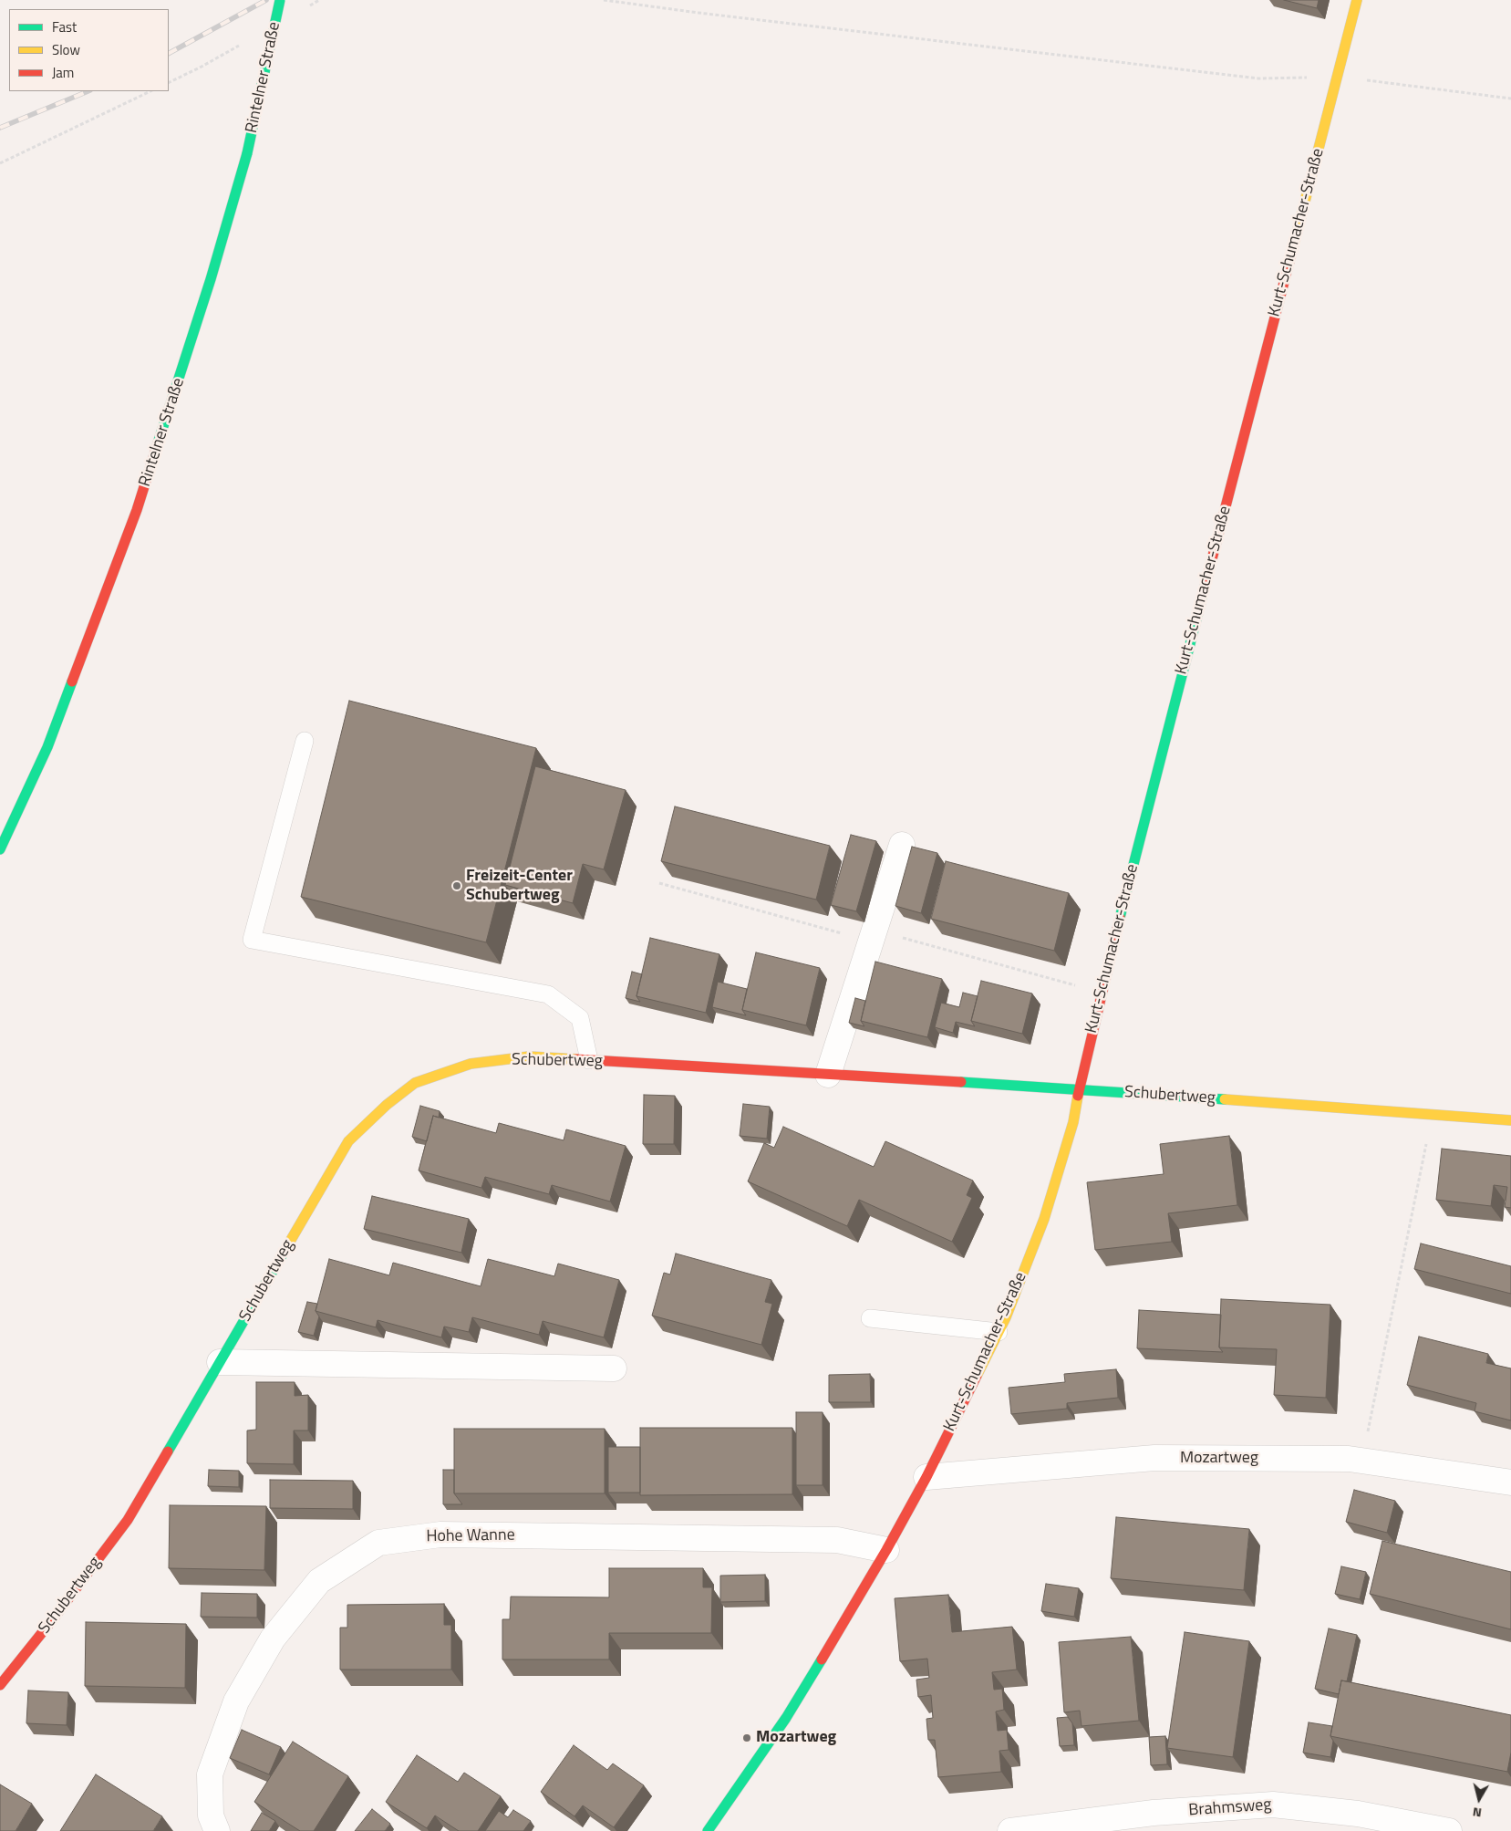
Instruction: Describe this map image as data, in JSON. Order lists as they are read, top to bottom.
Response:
{
  "streets": {
    "street": [
      "Rintelner Straße",
      "Kurt-Schumacher-Straße",
      "Schubertweg",
      "Mozartweg",
      "Hohe Wanne",
      "Brahmsweg"
    ]
  },
  "crossings": [
    ["Kurt-Schumacher-Straße", "Schubertweg"],
    ["Kurt-Schumacher-Straße", "Mozartweg"],
    ["Kurt-Schumacher-Straße", "Hohe Wanne"]
  ],
  "places": ["Freizeit-Center Schubertweg", "Mozartweg"],
  "legend": ["Fast", "Slow", "Jam"],
  "north": "bottom"
}
